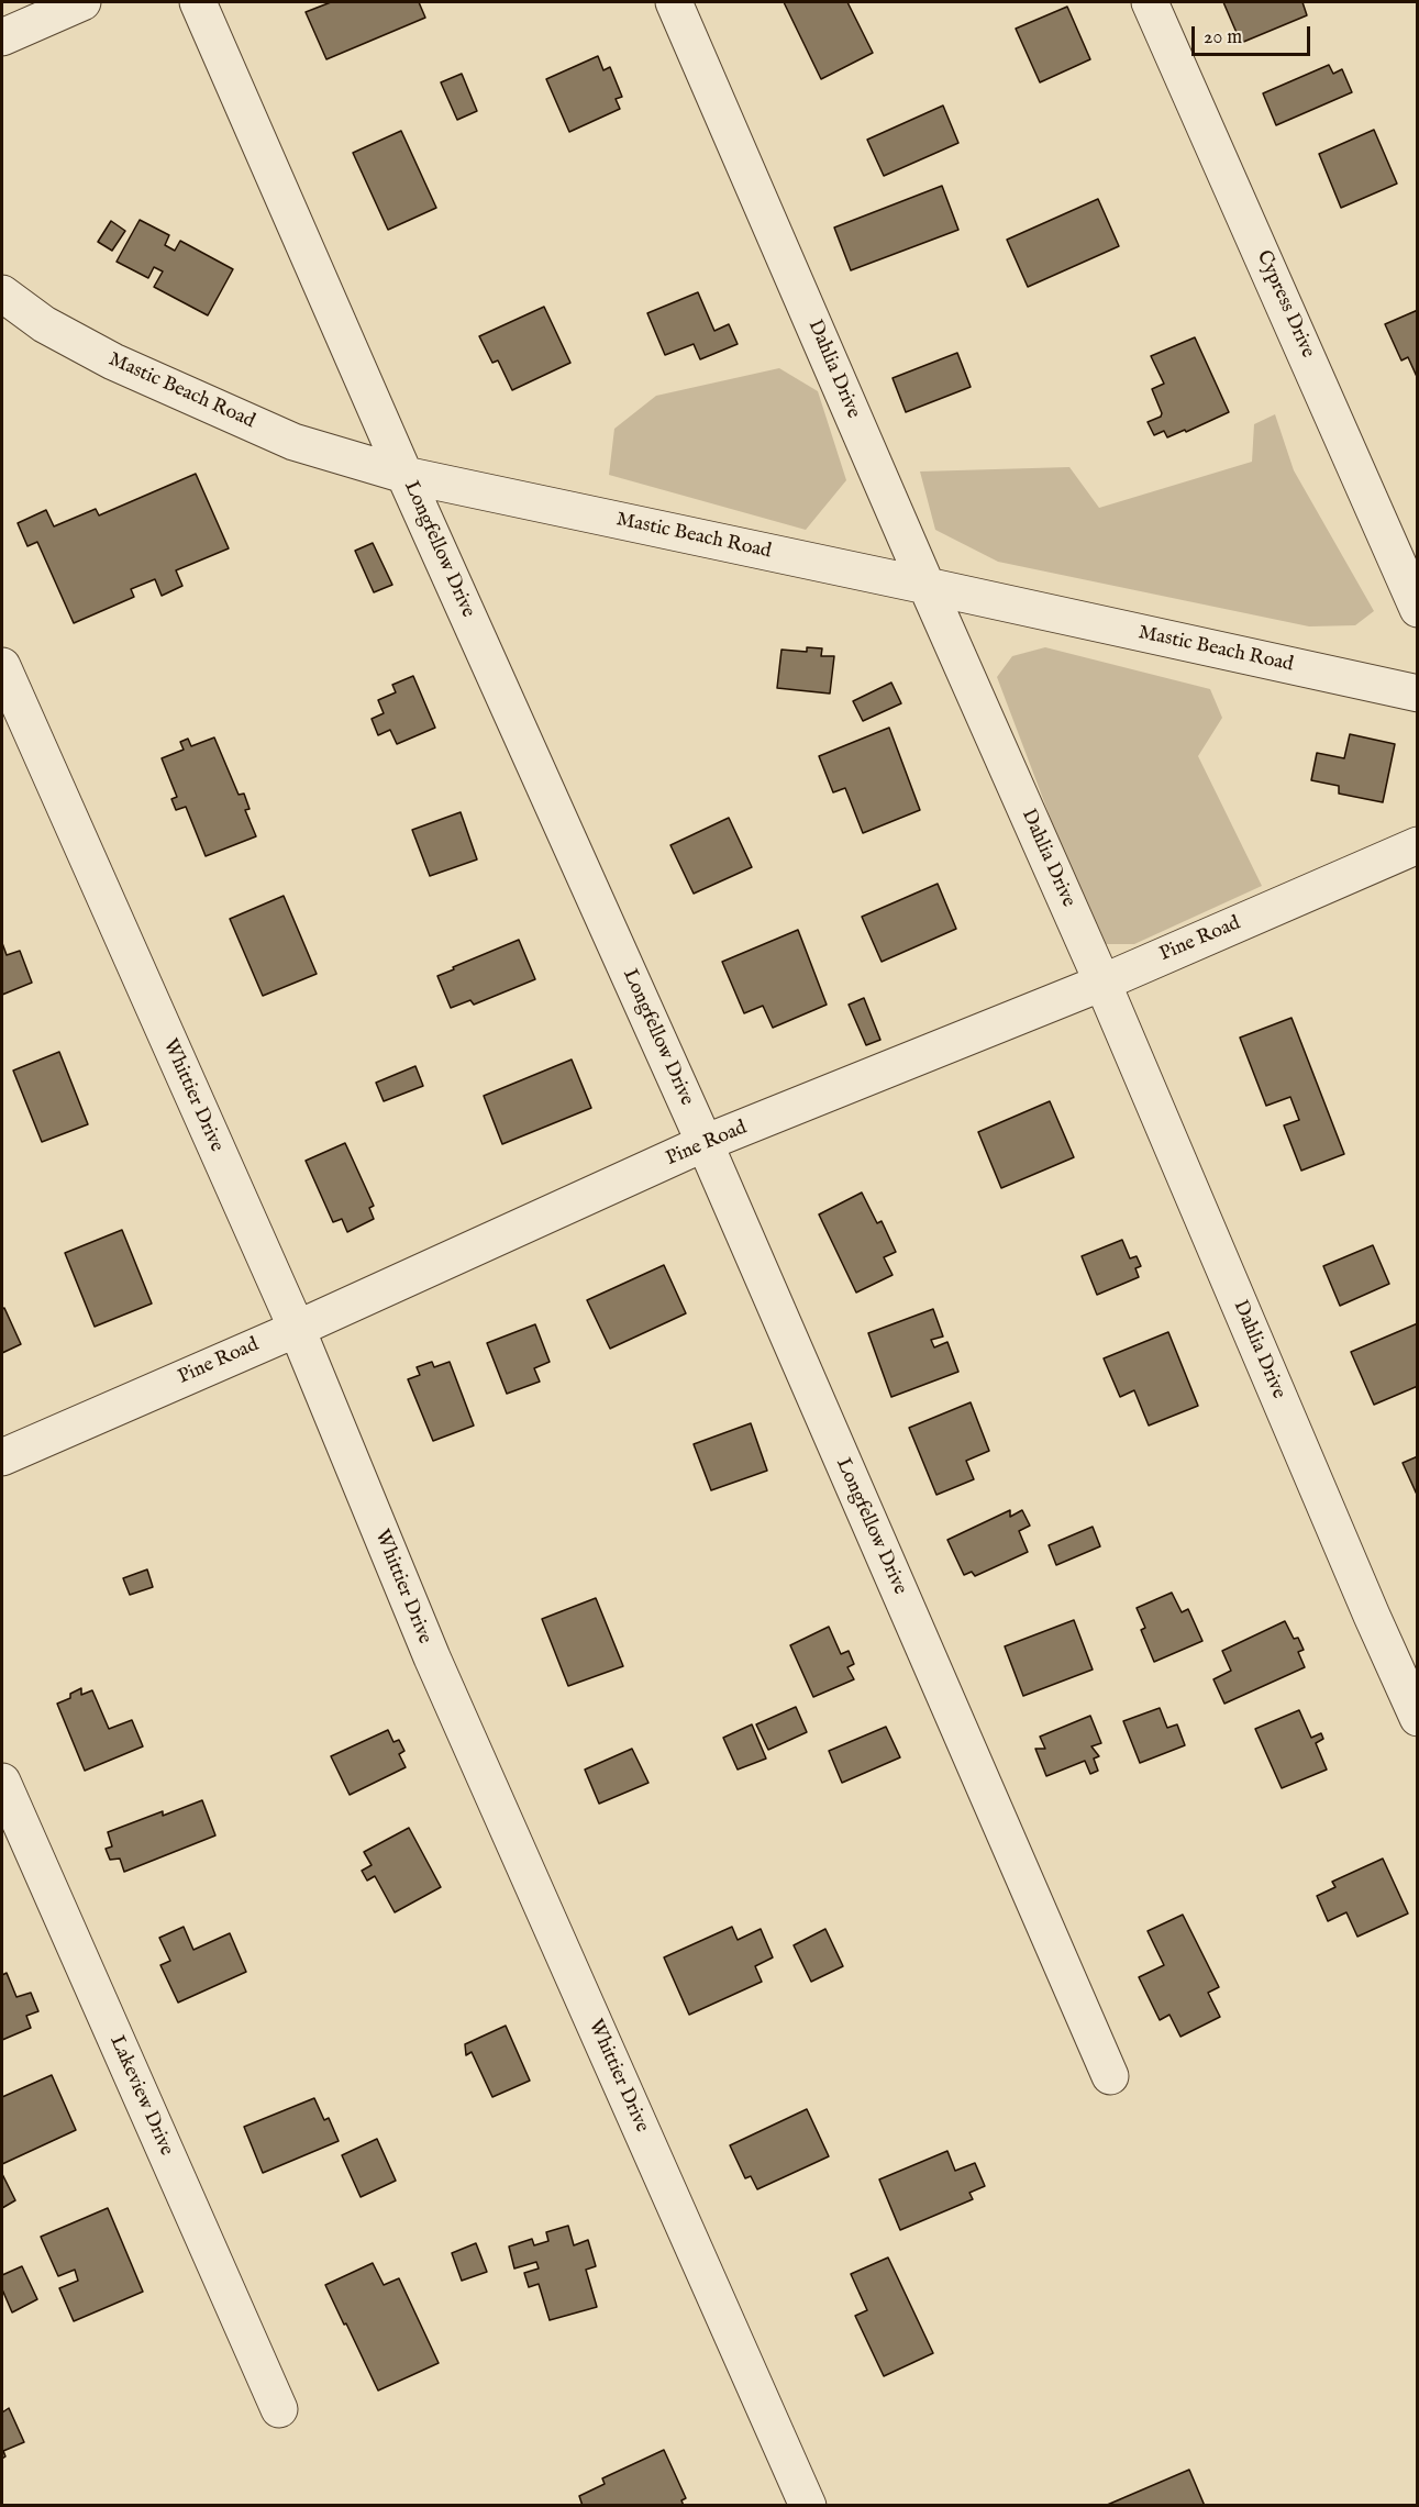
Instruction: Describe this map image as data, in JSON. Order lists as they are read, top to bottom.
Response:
{
  "streets": {
    "street": [
      "Cypress Drive",
      "Dahlia Drive",
      "Mastic Beach Road",
      "Longfellow Drive",
      "Pine Road",
      "Whittier Drive",
      "Lakeview Drive"
    ]
  },
  "crossings": [
    ["Dahlia Drive", "Mastic Beach Road"],
    ["Dahlia Drive", "Pine Road"],
    ["Mastic Beach Road", "Longfellow Drive"],
    ["Longfellow Drive", "Pine Road"],
    ["Pine Road", "Whittier Drive"]
  ],
  "scale_bar": "20 m"
}
